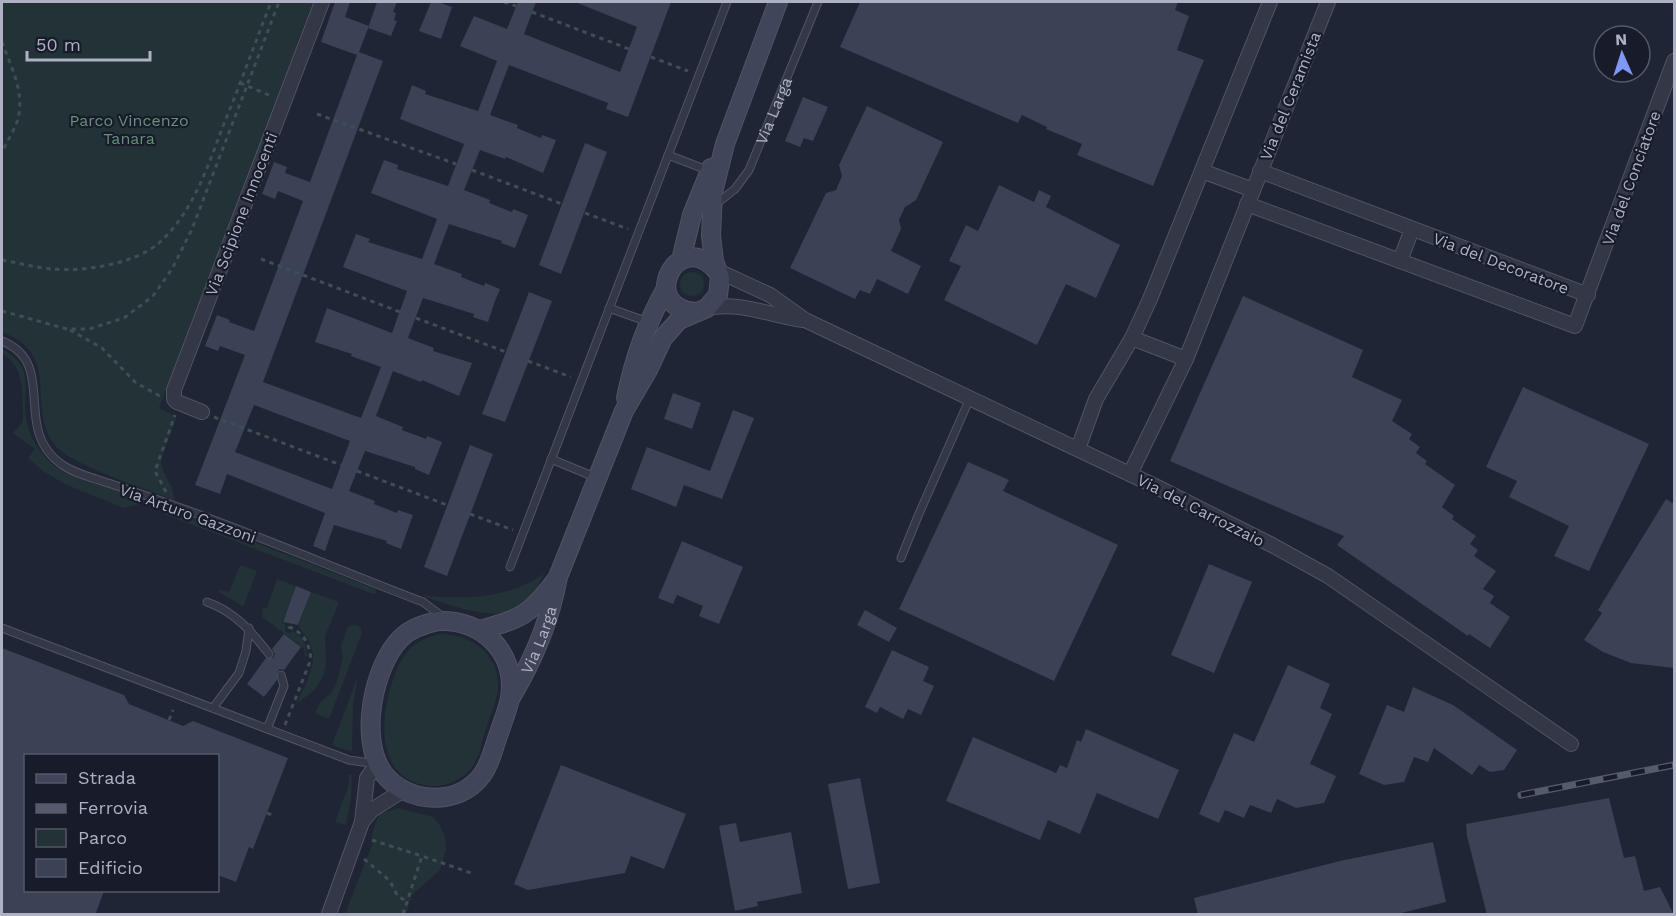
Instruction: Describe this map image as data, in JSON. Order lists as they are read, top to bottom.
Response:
{
  "streets": {
    "main road": ["Via Larga"],
    "street": [
      "Via del Ceramista",
      "Via del Conciatore",
      "Via Scipione Innocenti",
      "Via del Decoratore",
      "Via del Carrozzaio"
    ],
    "lane": ["Via Arturo Gazzoni"]
  },
  "crossings": [
    ["Via del Ceramista", "Via del Decoratore"],
    ["Via del Ceramista", "Via del Carrozzaio"],
    ["Via Larga", "Via del Carrozzaio"],
    ["Via Larga", "Via Arturo Gazzoni"],
    ["Via del Conciatore", "Via del Decoratore"]
  ],
  "parks": ["Parco Vincenzo Tanara"],
  "legend": [
    "Strada",
    "Ferrovia",
    "Parco",
    "Edificio"
  ],
  "scale_bar": "50 m",
  "north": "top"
}
